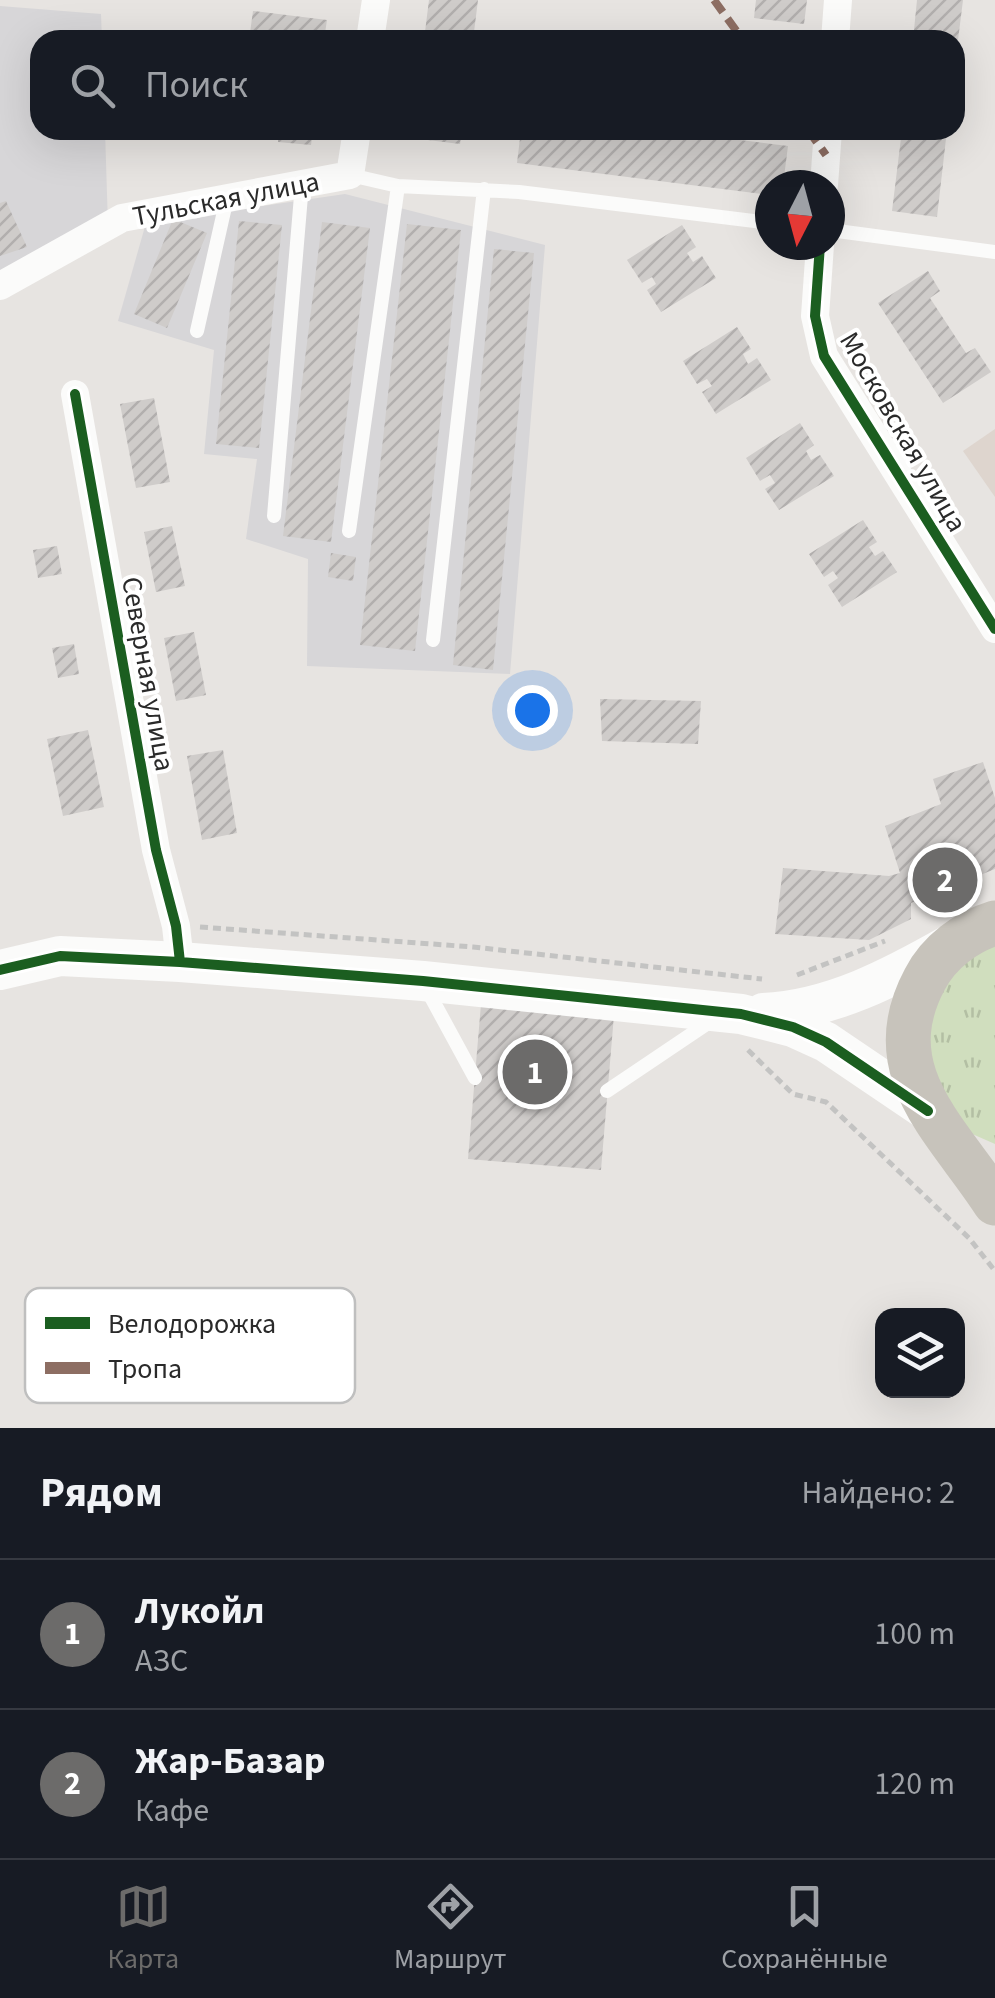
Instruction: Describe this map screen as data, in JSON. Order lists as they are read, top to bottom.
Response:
{
  "streets": {
    "street": ["Тульская улица", "Московская улица", "Северная улица"]
  },
  "legend": ["Велодорожка", "Тропа"],
  "north": "bottom",
  "page": {
    "search": "Поиск",
    "pins": ["2", "1"],
    "heading": ["Рядом", "Найдено: 2"],
    "list": [
      {
        "mark": "1",
        "name": "Лукойл",
        "note": "АЗС",
        "value": "100 m"
      },
      {
        "mark": "2",
        "name": "Жар-Базар",
        "note": "Кафе",
        "value": "120 m"
      }
    ],
    "nav": ["Карта", "Маршрут", "Сохранённые"]
  }
}
